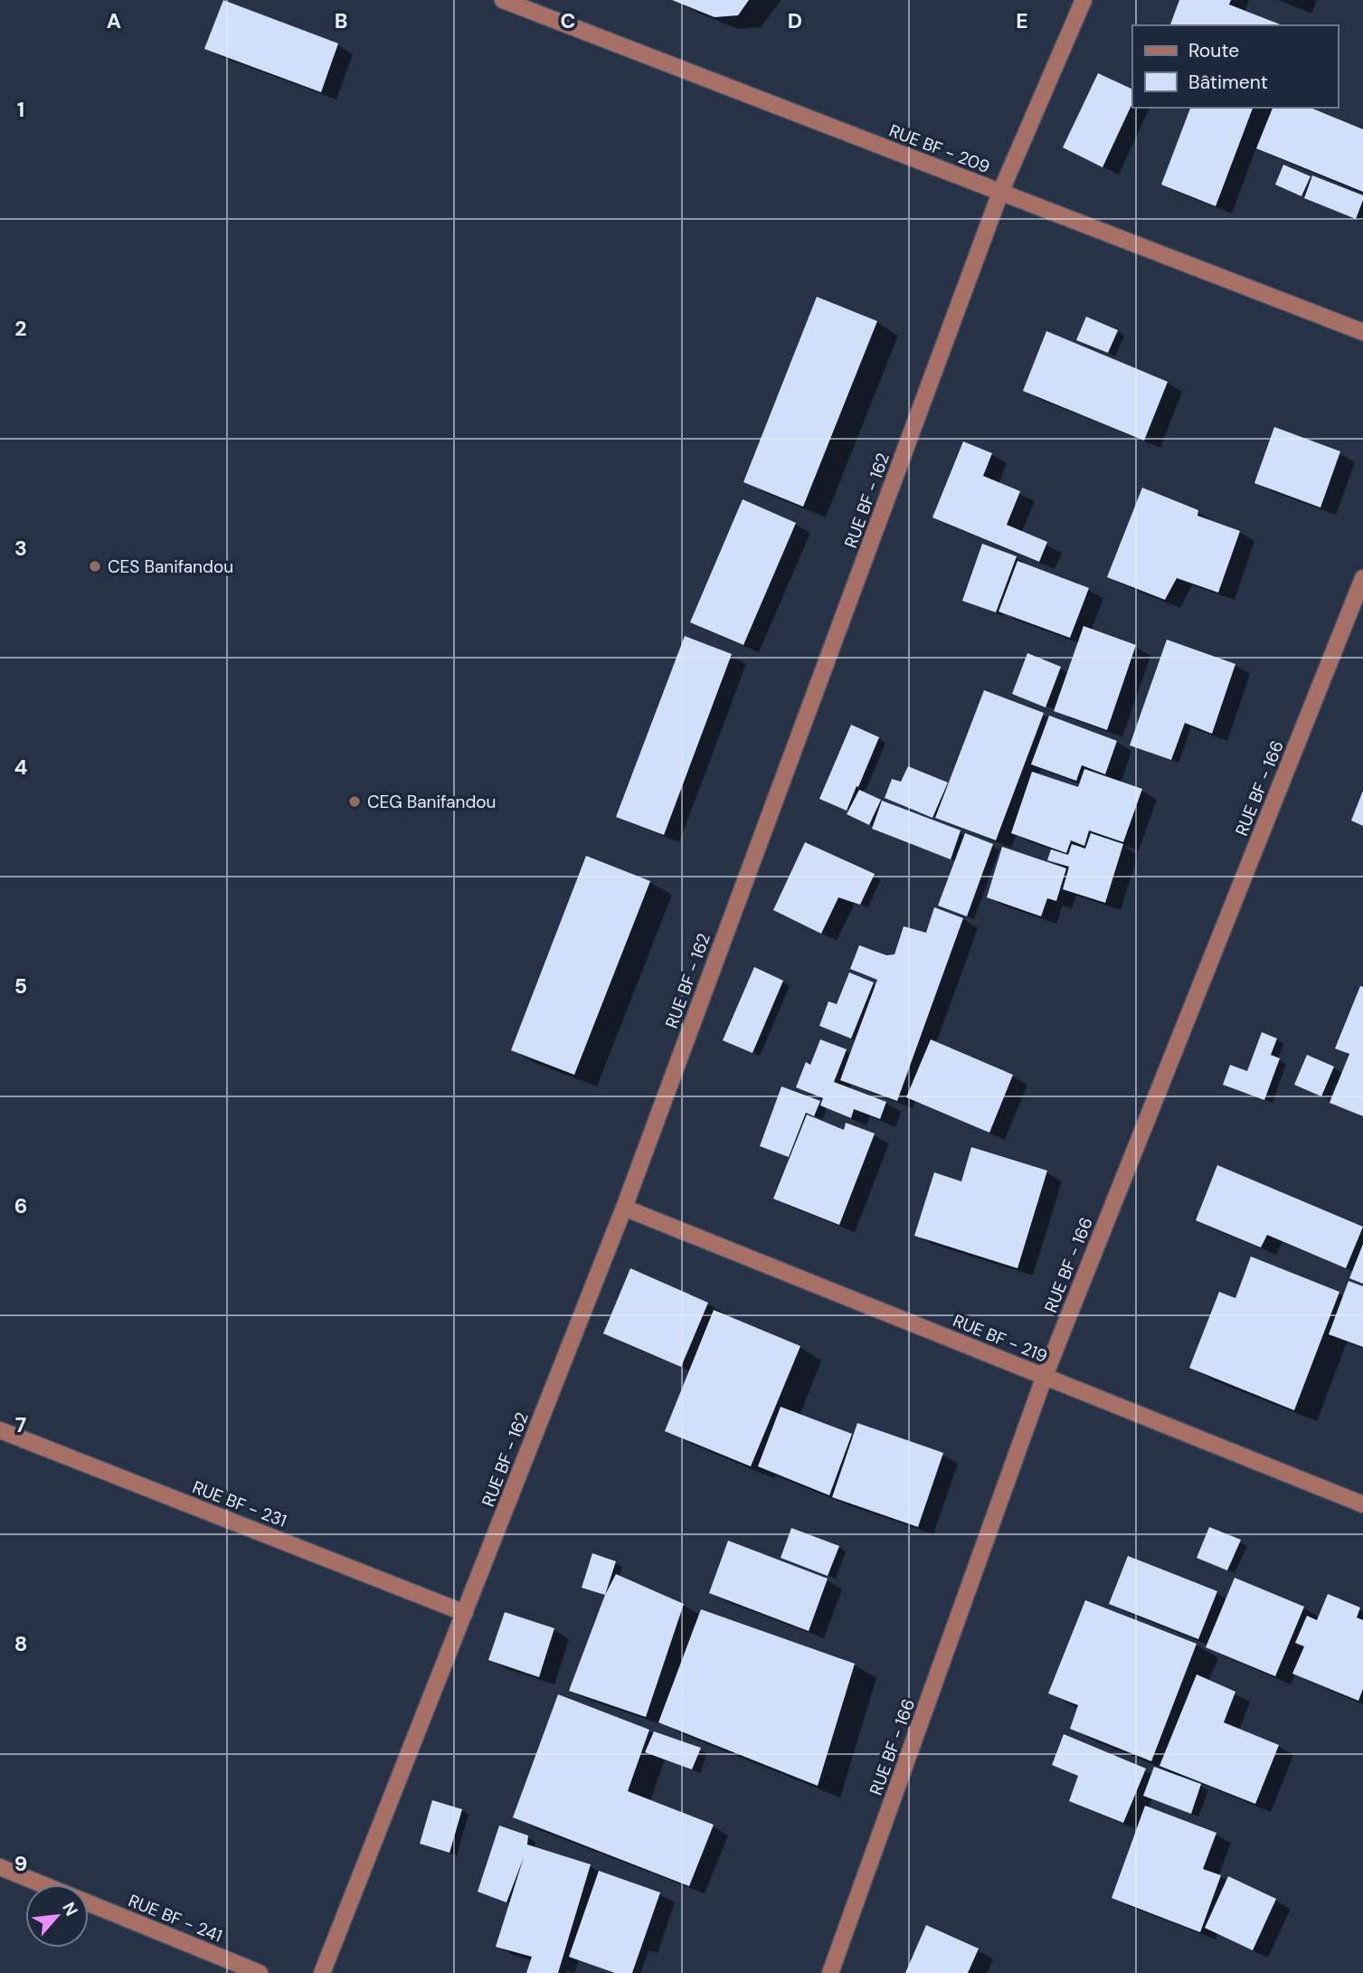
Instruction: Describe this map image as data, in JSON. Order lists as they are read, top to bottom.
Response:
{
  "streets": {
    "street": [
      "RUE BF - 209",
      "RUE BF - 162",
      "RUE BF - 166",
      "RUE BF - 219",
      "RUE BF - 231",
      "RUE BF - 241"
    ]
  },
  "crossings": [
    ["RUE BF - 209", "RUE BF - 162"],
    ["RUE BF - 162", "RUE BF - 219"],
    ["RUE BF - 162", "RUE BF - 231"],
    ["RUE BF - 166", "RUE BF - 219"]
  ],
  "places": ["CES Banifandou", "CEG Banifandou"],
  "legend": ["Route", "Bâtiment"],
  "north": "top right",
  "grid": {
    "columns": [
      "A",
      "B",
      "C",
      "D",
      "E"
    ],
    "rows": [
      "1",
      "2",
      "3",
      "4",
      "5",
      "6",
      "7",
      "8",
      "9"
    ]
  }
}
